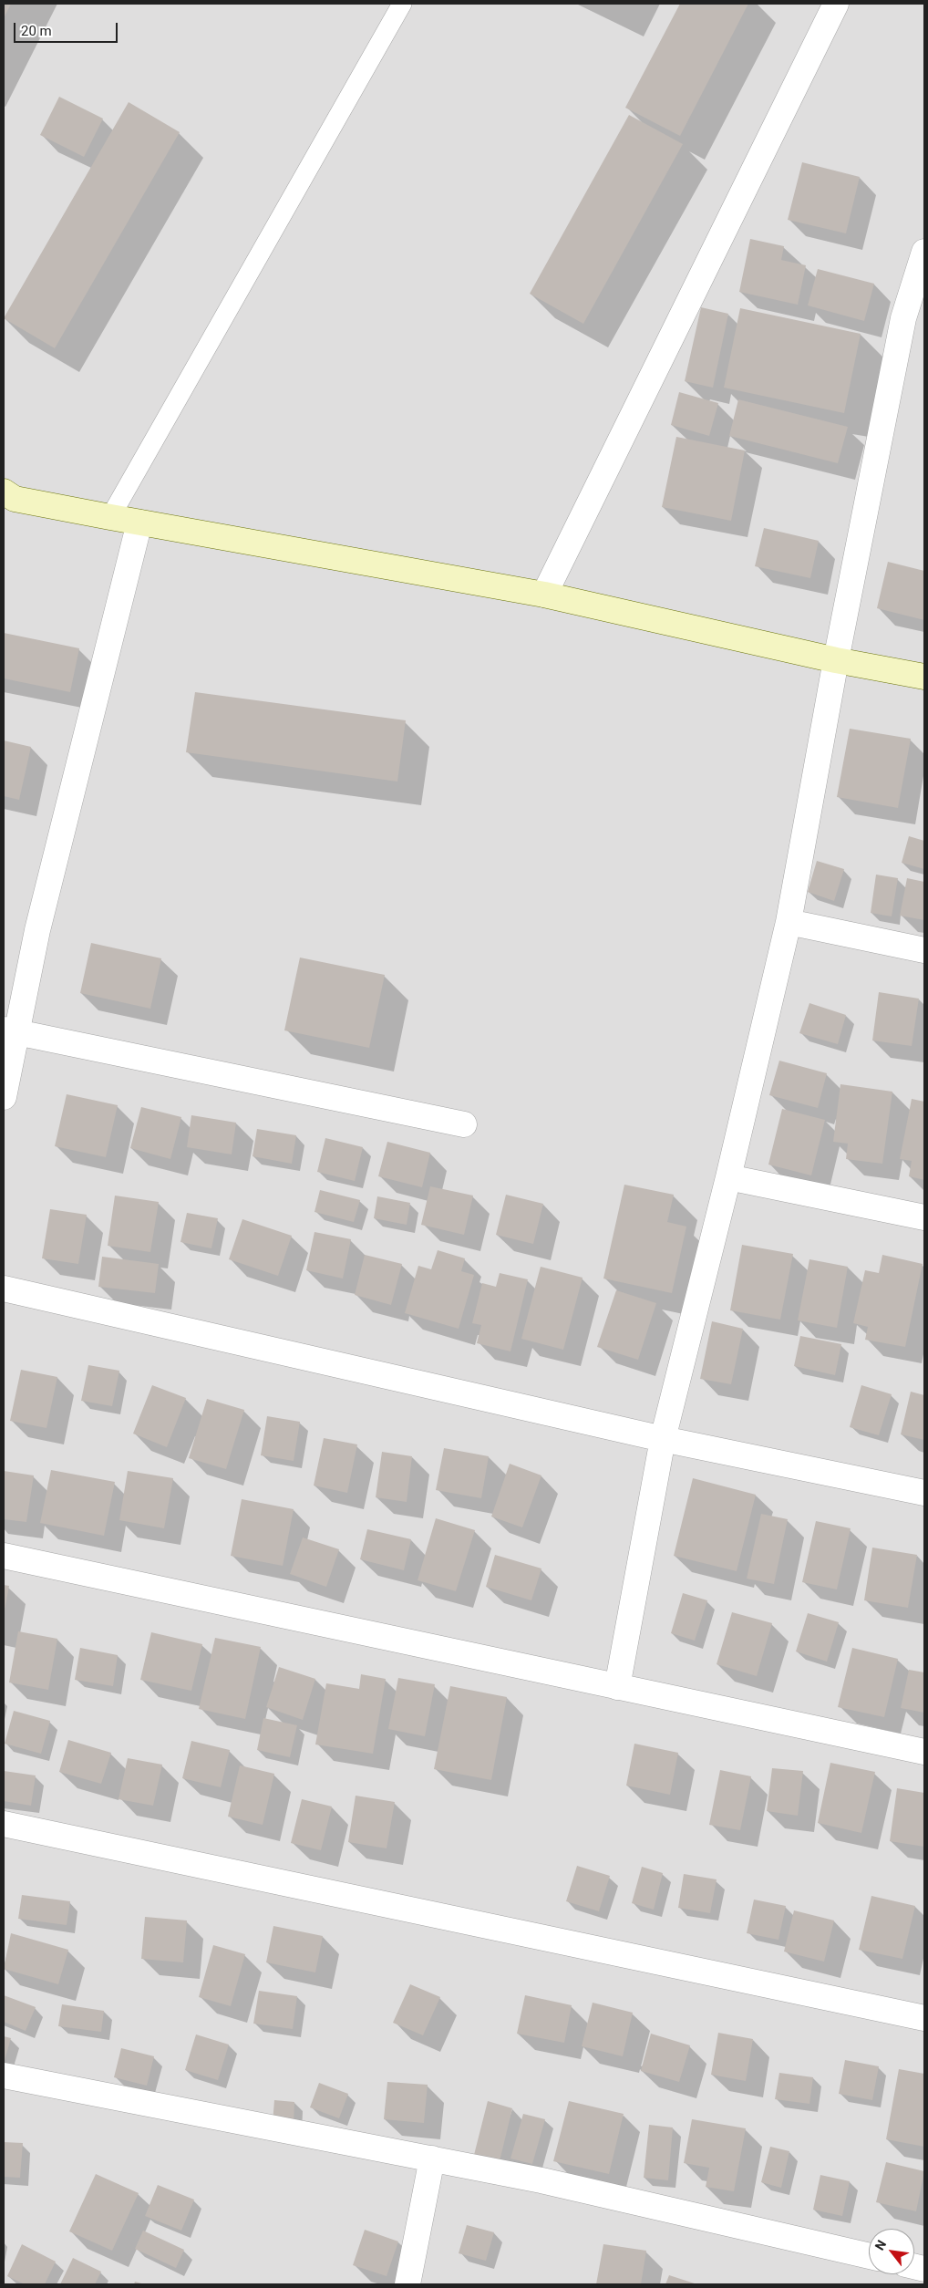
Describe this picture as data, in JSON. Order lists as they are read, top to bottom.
{
  "scale_bar": "20 m",
  "north": "top left"
}
